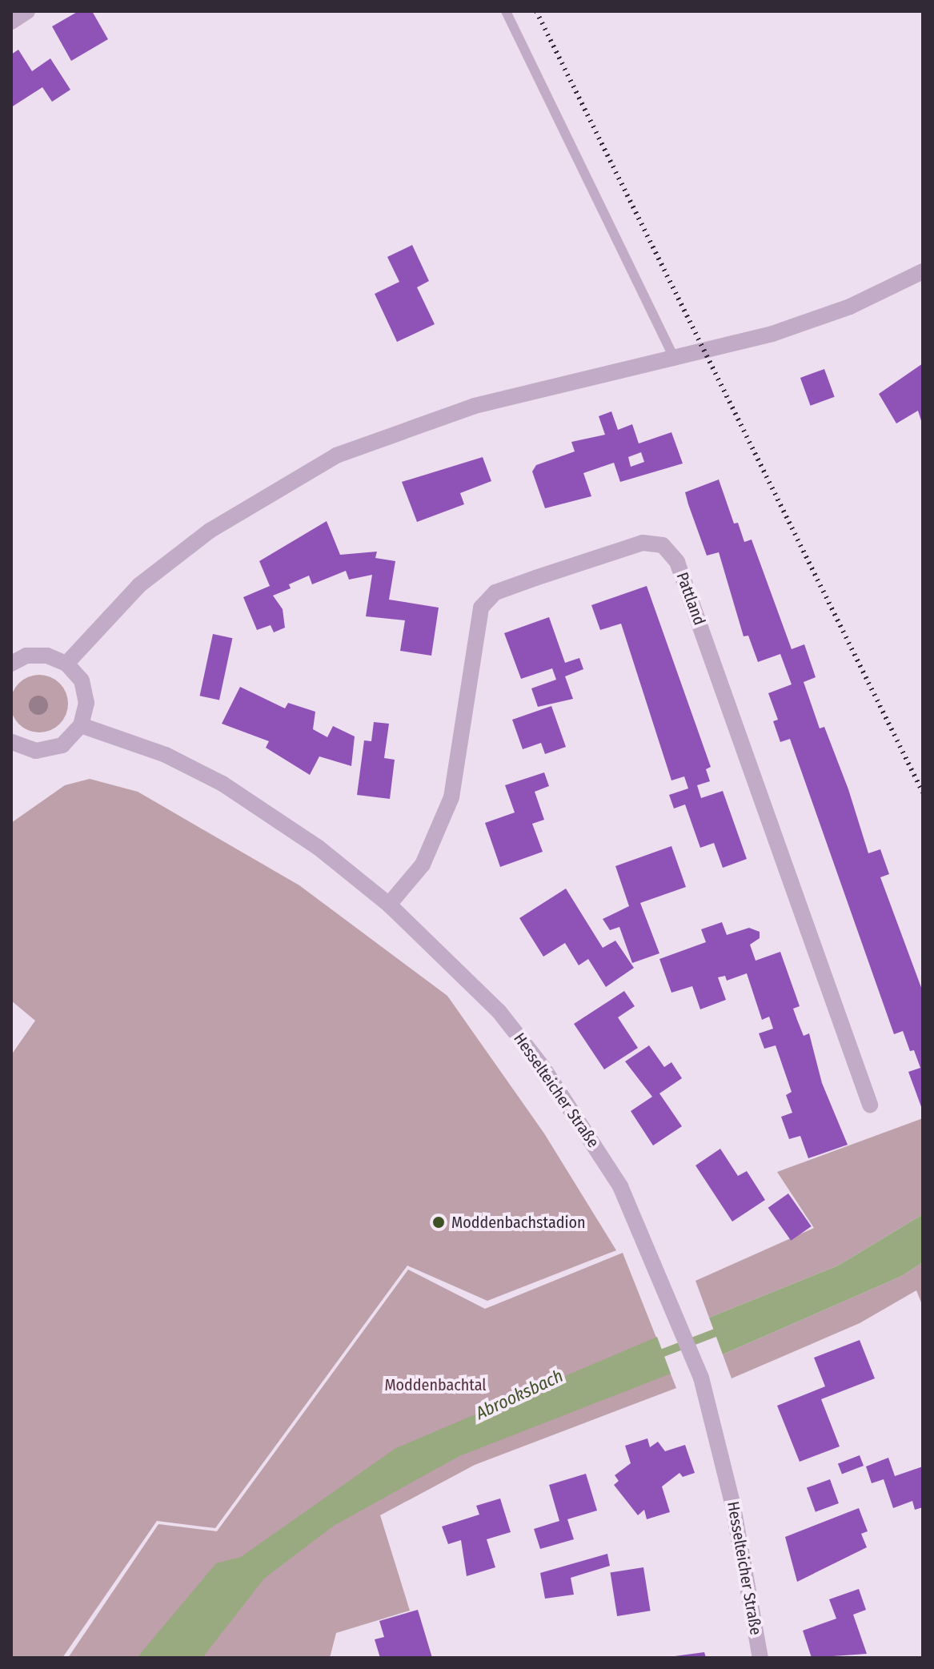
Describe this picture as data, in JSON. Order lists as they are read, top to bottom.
{
  "streets": {
    "street": ["Pattland", "Hesselteicher Straße"]
  },
  "crossings": [
    ["Pattland", "Hesselteicher Straße"]
  ],
  "water": ["Abrooksbach"],
  "parks": ["Moddenbachtal"],
  "places": ["Moddenbachstadion"]
}
